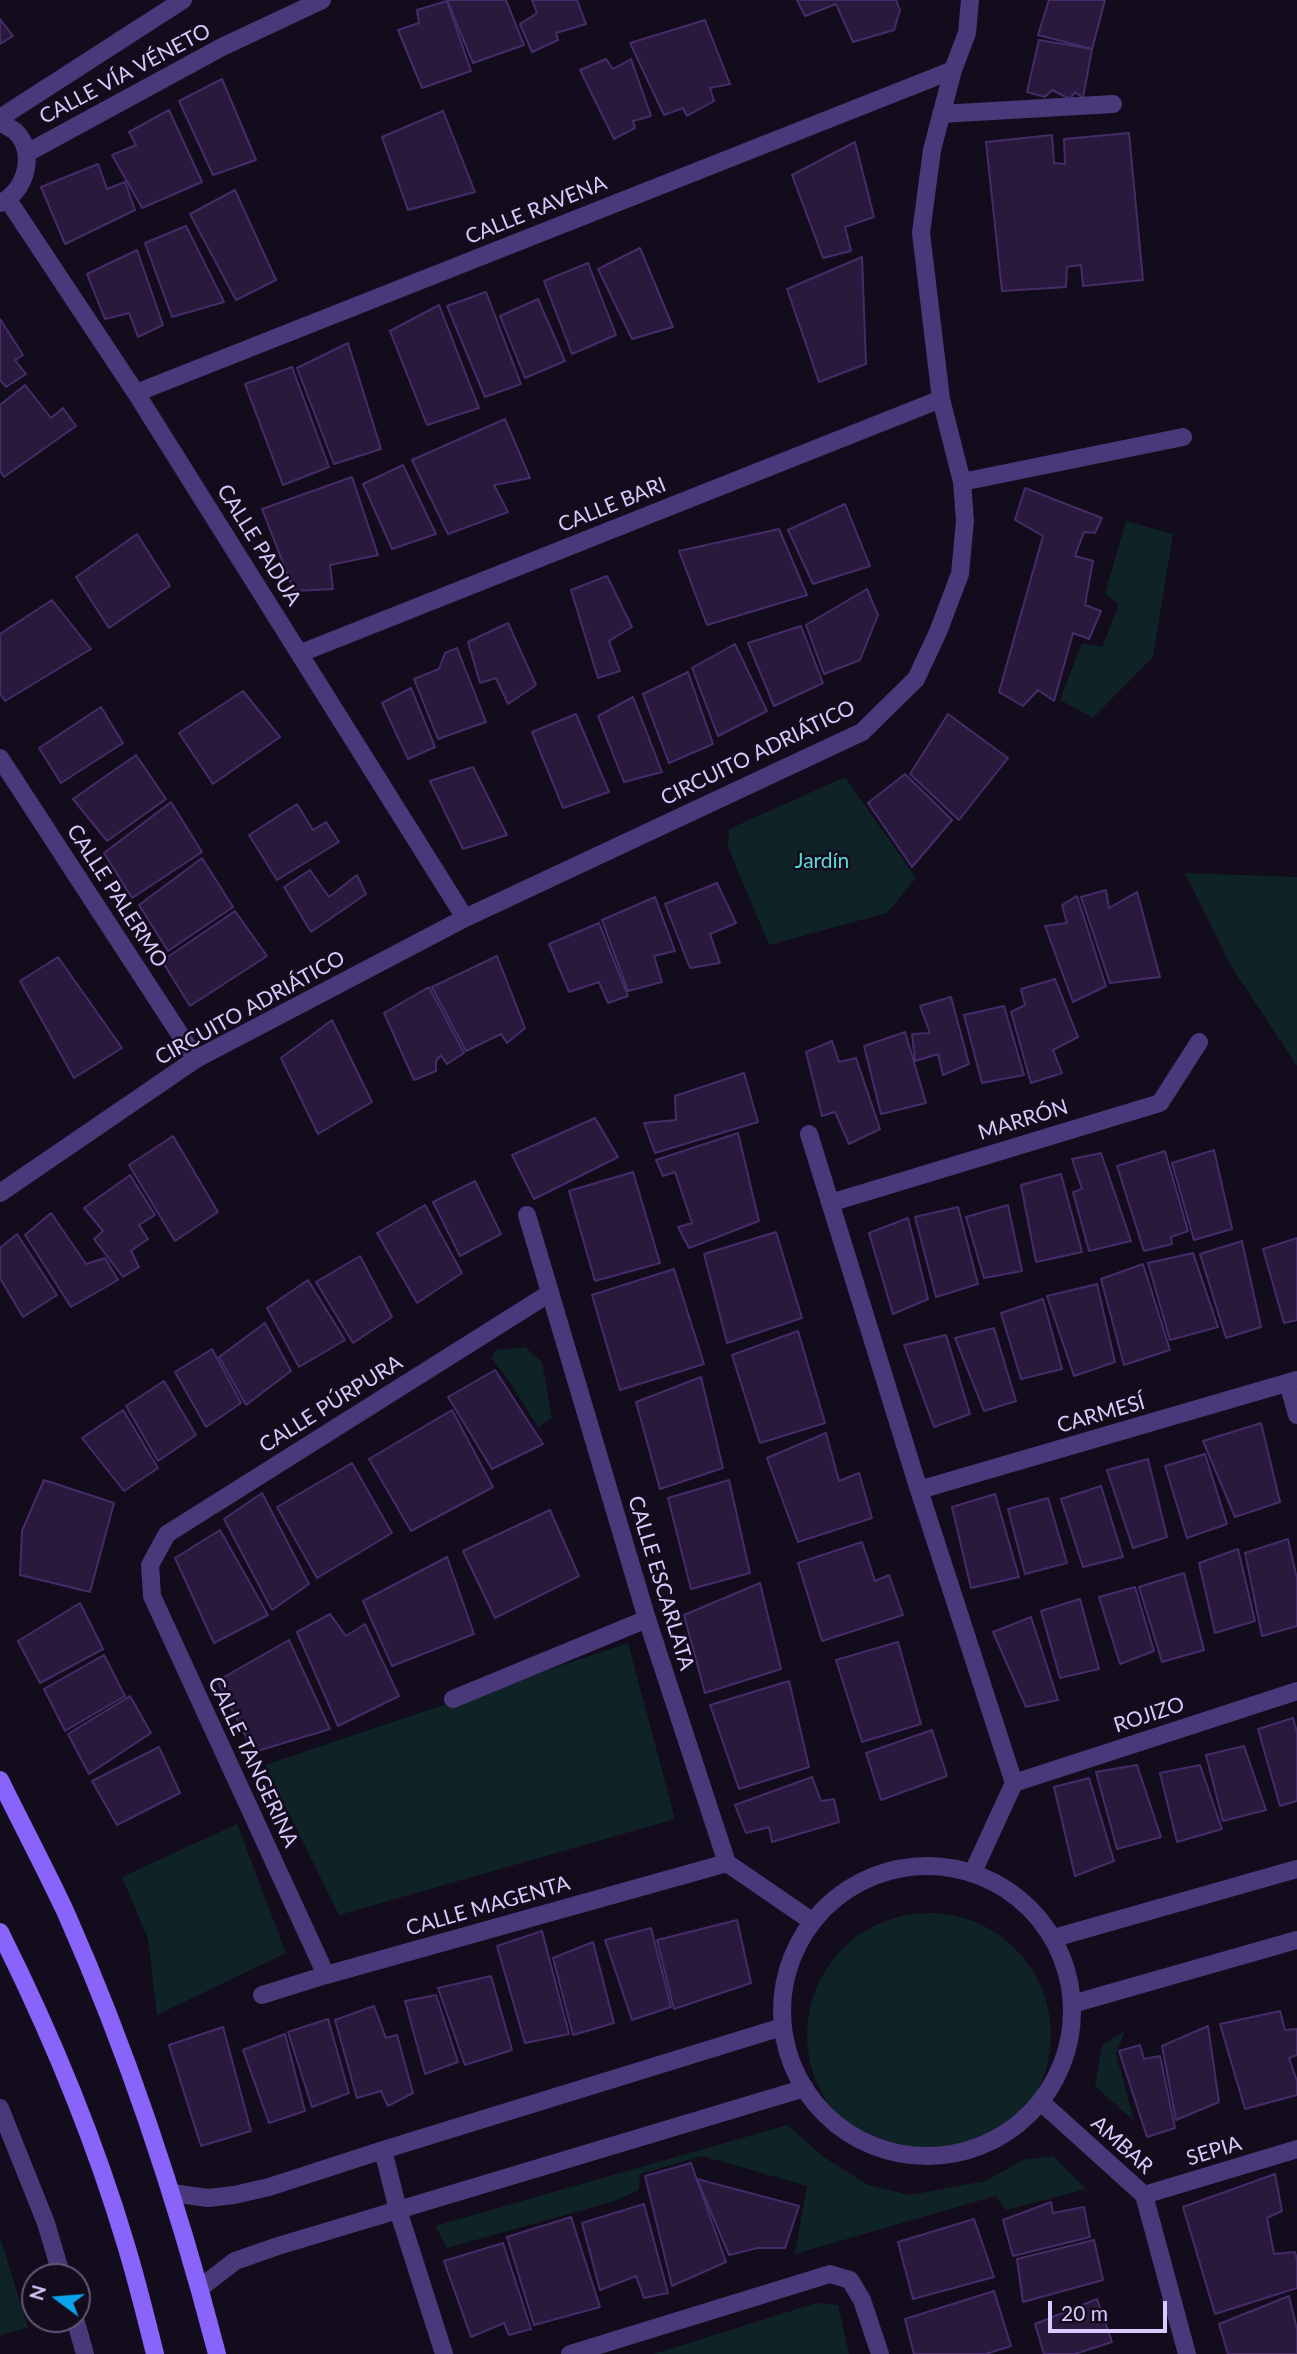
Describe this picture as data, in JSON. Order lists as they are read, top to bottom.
{
  "streets": {
    "street": [
      "CALLE VÍA VÉNETO",
      "CALLE RAVENA",
      "CALLE BARI",
      "CALLE PADUA",
      "CIRCUITO ADRIÁTICO",
      "CALLE PALERMO",
      "MARRÓN",
      "CALLE PÚRPURA",
      "CARMESÍ",
      "CALLE ESCARLATA",
      "ROJIZO",
      "CALLE TANGERINA",
      "CALLE MAGENTA",
      "AMBAR",
      "SEPIA"
    ]
  },
  "crossings": [
    ["CALLE RAVENA", "CALLE PADUA"],
    ["CALLE RAVENA", "CIRCUITO ADRIÁTICO"],
    ["CALLE BARI", "CALLE PADUA"],
    ["CALLE BARI", "CIRCUITO ADRIÁTICO"],
    ["CALLE PADUA", "CIRCUITO ADRIÁTICO"],
    ["CIRCUITO ADRIÁTICO", "CALLE PALERMO"],
    ["CALLE PÚRPURA", "CALLE ESCARLATA"],
    ["CALLE PÚRPURA", "CALLE TANGERINA"],
    ["CALLE ESCARLATA", "CALLE MAGENTA"],
    ["CALLE TANGERINA", "CALLE MAGENTA"],
    ["AMBAR", "SEPIA"]
  ],
  "parks": ["Jardín"],
  "scale_bar": "20 m",
  "north": "left"
}
